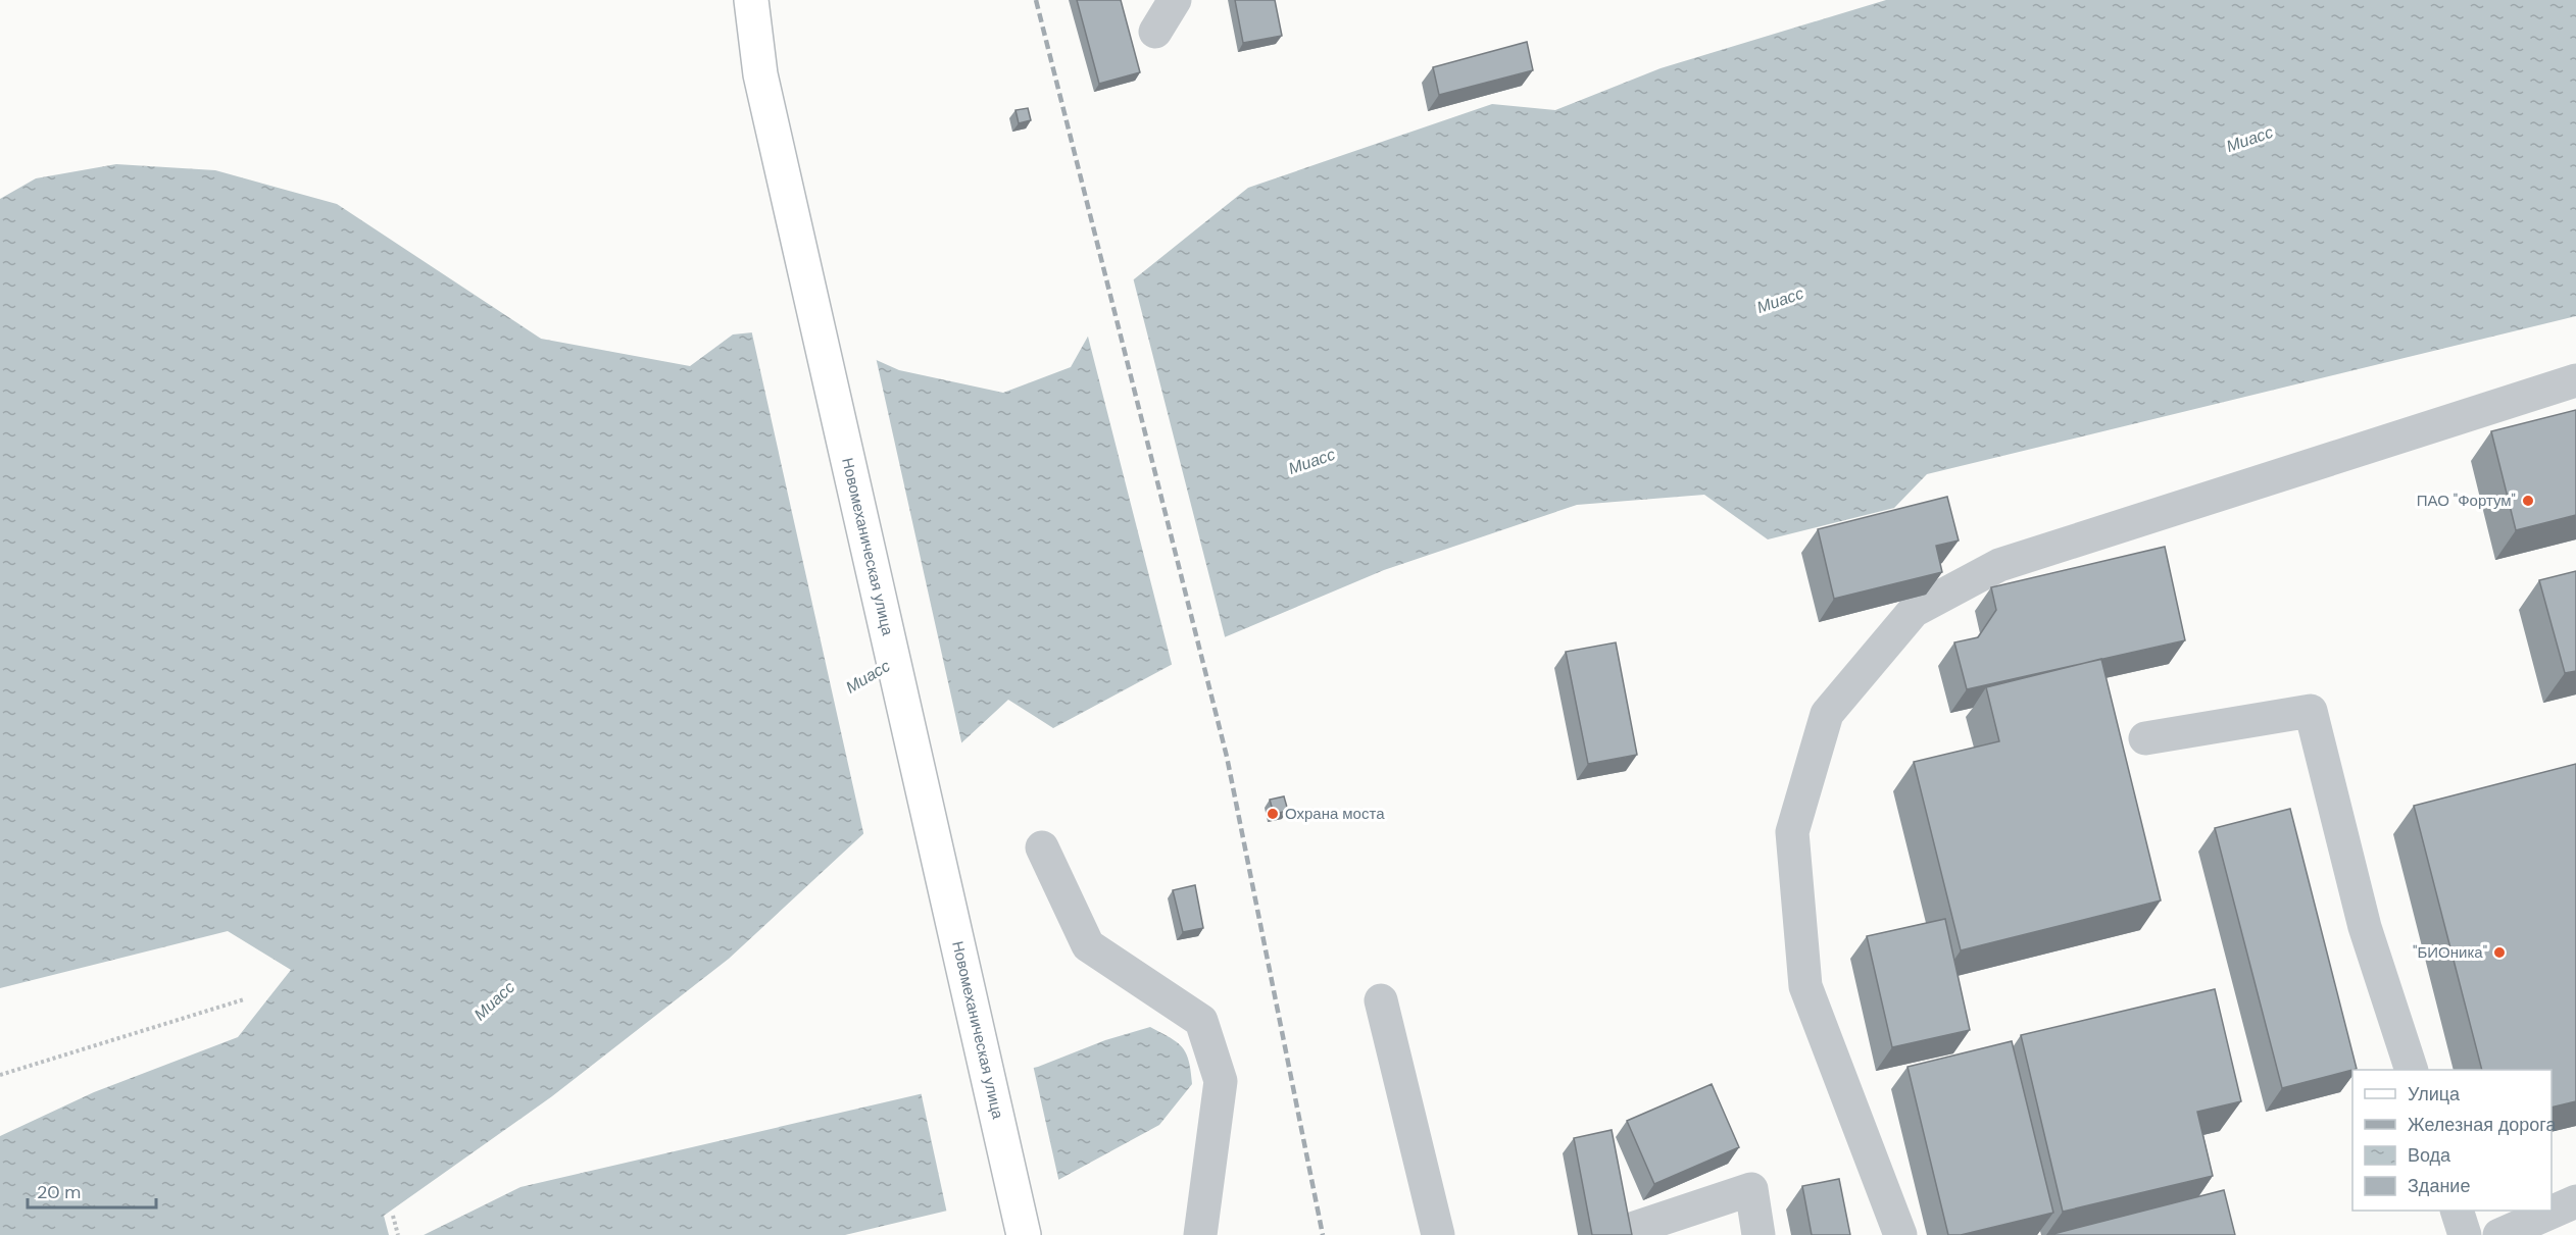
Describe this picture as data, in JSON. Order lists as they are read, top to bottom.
{
  "streets": {
    "main road": ["Новомеханическая улица"]
  },
  "water": ["Миасс"],
  "places": ["ПАО \"Фортум\"", "Охрана моста", "\"БИОника\""],
  "legend": [
    "Улица",
    "Железная дорога",
    "Вода",
    "Здание"
  ],
  "scale_bar": "20 m"
}
